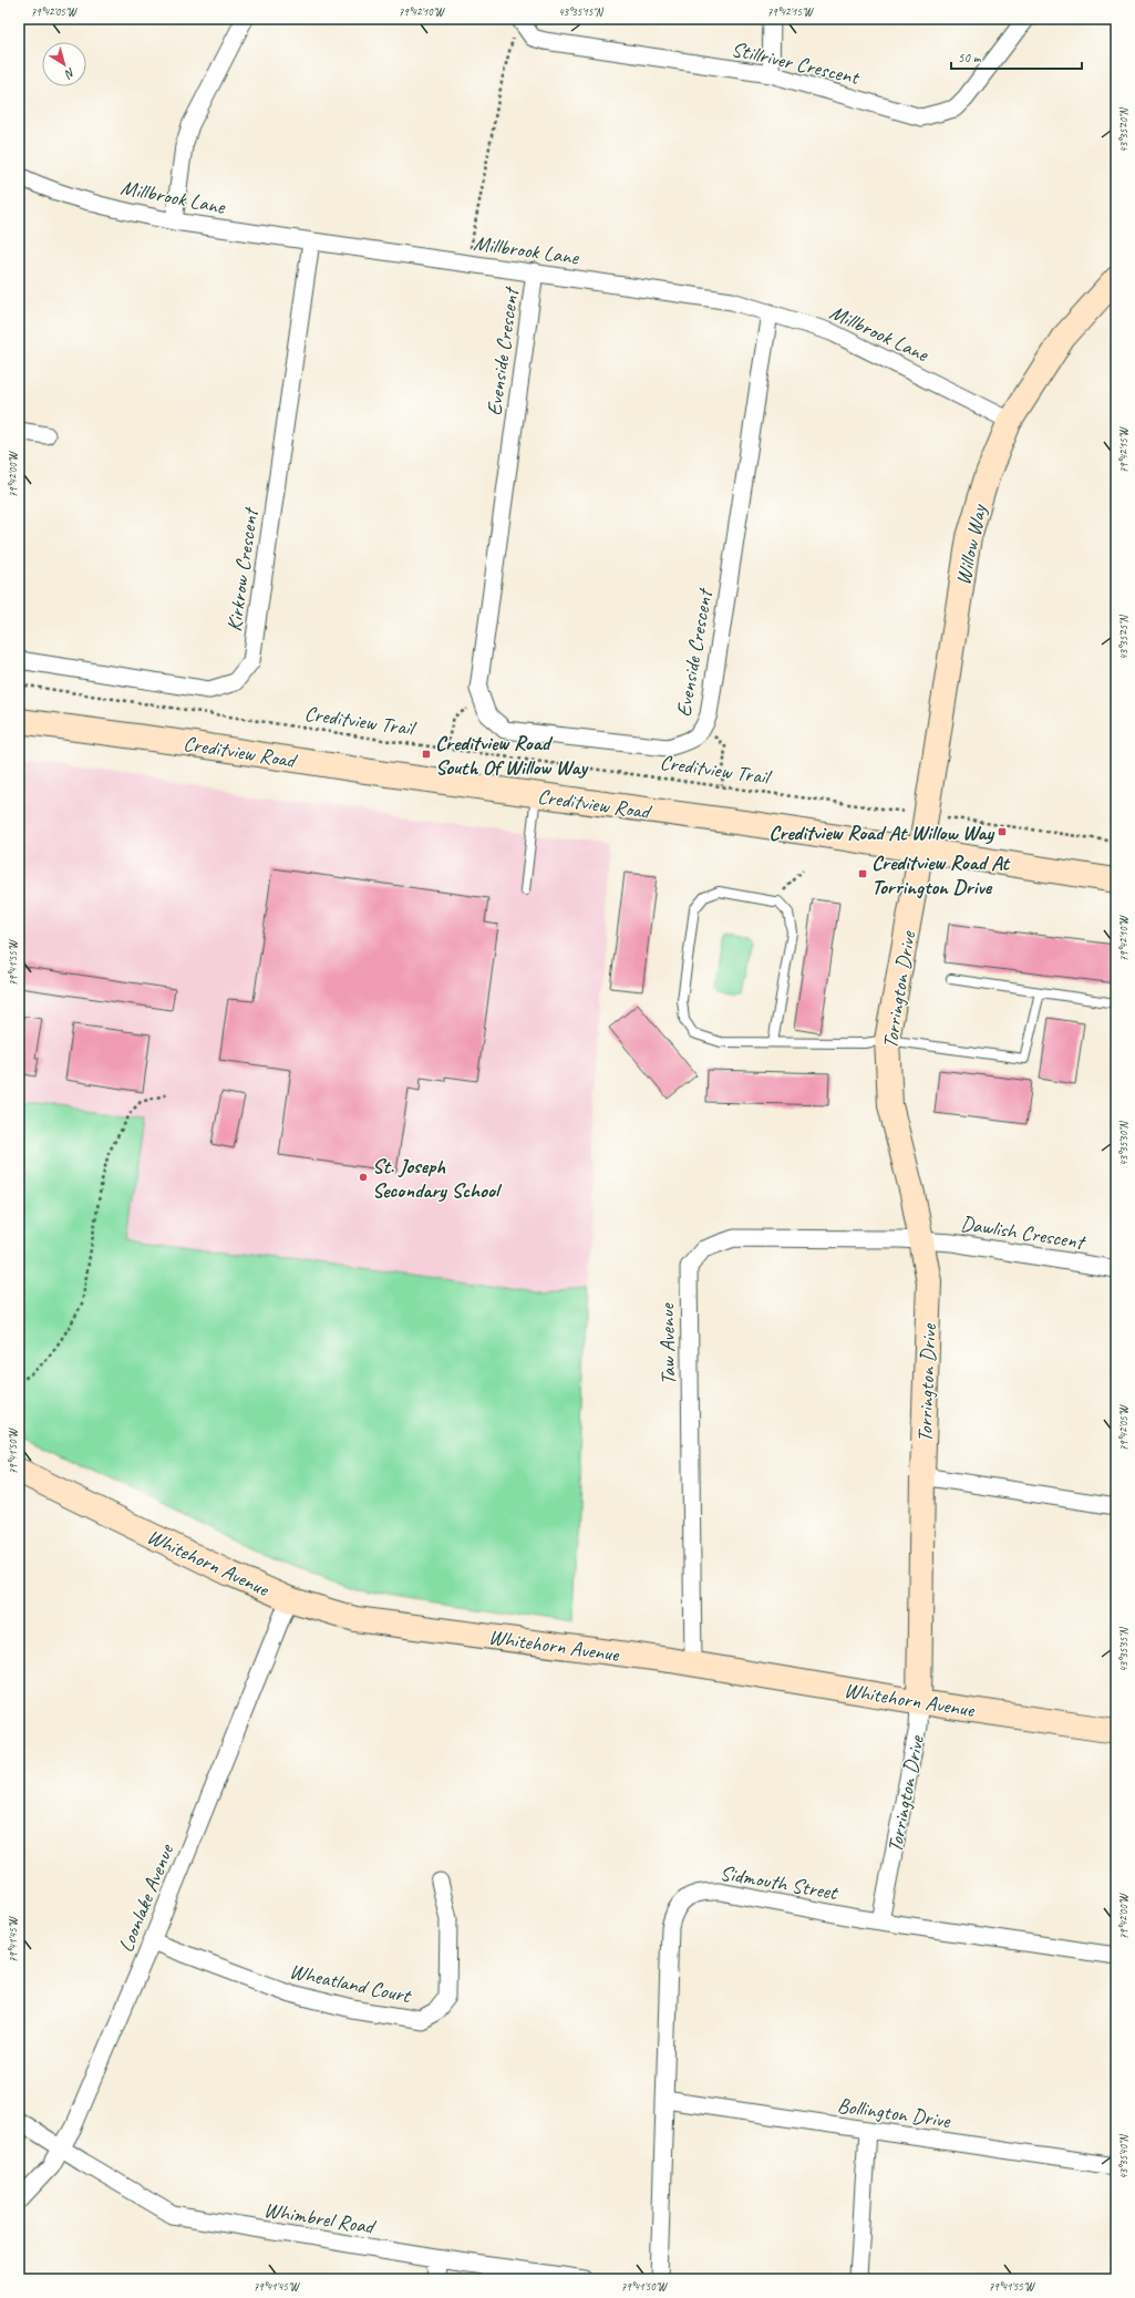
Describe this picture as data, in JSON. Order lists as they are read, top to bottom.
{
  "streets": {
    "street": [
      "Stillriver Crescent",
      "Millbrook Lane",
      "Evenside Crescent",
      "Willow Way",
      "Kirkrow Crescent",
      "Creditview Road",
      "Torrington Drive",
      "Dawlish Crescent",
      "Taw Avenue",
      "Whitehorn Avenue",
      "Sidmouth Street",
      "Loonlake Avenue",
      "Wheatland Court",
      "Bollington Drive",
      "Whimbrel Road"
    ],
    "path": ["Creditview Trail"]
  },
  "crossings": [
    ["Millbrook Lane", "Evenside Crescent"],
    ["Millbrook Lane", "Willow Way"],
    ["Millbrook Lane", "Kirkrow Crescent"],
    ["Willow Way", "Creditview Road"],
    ["Willow Way", "Torrington Drive"],
    ["Creditview Road", "Torrington Drive"],
    ["Torrington Drive", "Dawlish Crescent"],
    ["Torrington Drive", "Taw Avenue"],
    ["Torrington Drive", "Whitehorn Avenue"],
    ["Torrington Drive", "Sidmouth Street"],
    ["Dawlish Crescent", "Taw Avenue"],
    ["Taw Avenue", "Whitehorn Avenue"],
    ["Whitehorn Avenue", "Loonlake Avenue"],
    ["Sidmouth Street", "Bollington Drive"],
    ["Loonlake Avenue", "Wheatland Court"],
    ["Loonlake Avenue", "Whimbrel Road"]
  ],
  "places": {
    "transit": ["Creditview Road South Of Willow Way", "Creditview Road At Willow Way", "Creditview Road At Torrington Drive"],
    "other": ["St. Joseph Secondary School"]
  },
  "scale_bar": "50 m",
  "north": "bottom right",
  "coordinates": [
    "79°42'05\"W",
    "79°42'10\"W",
    "43°35'15\"N",
    "79°42'15\"W",
    "43°35'20\"N",
    "79°42'00\"W",
    "43°35'25\"N",
    "79°41'55\"W",
    "43°35'30\"N",
    "79°41'50\"W",
    "43°35'35\"N",
    "79°41'45\"W",
    "43°35'40\"N"
  ]
}
